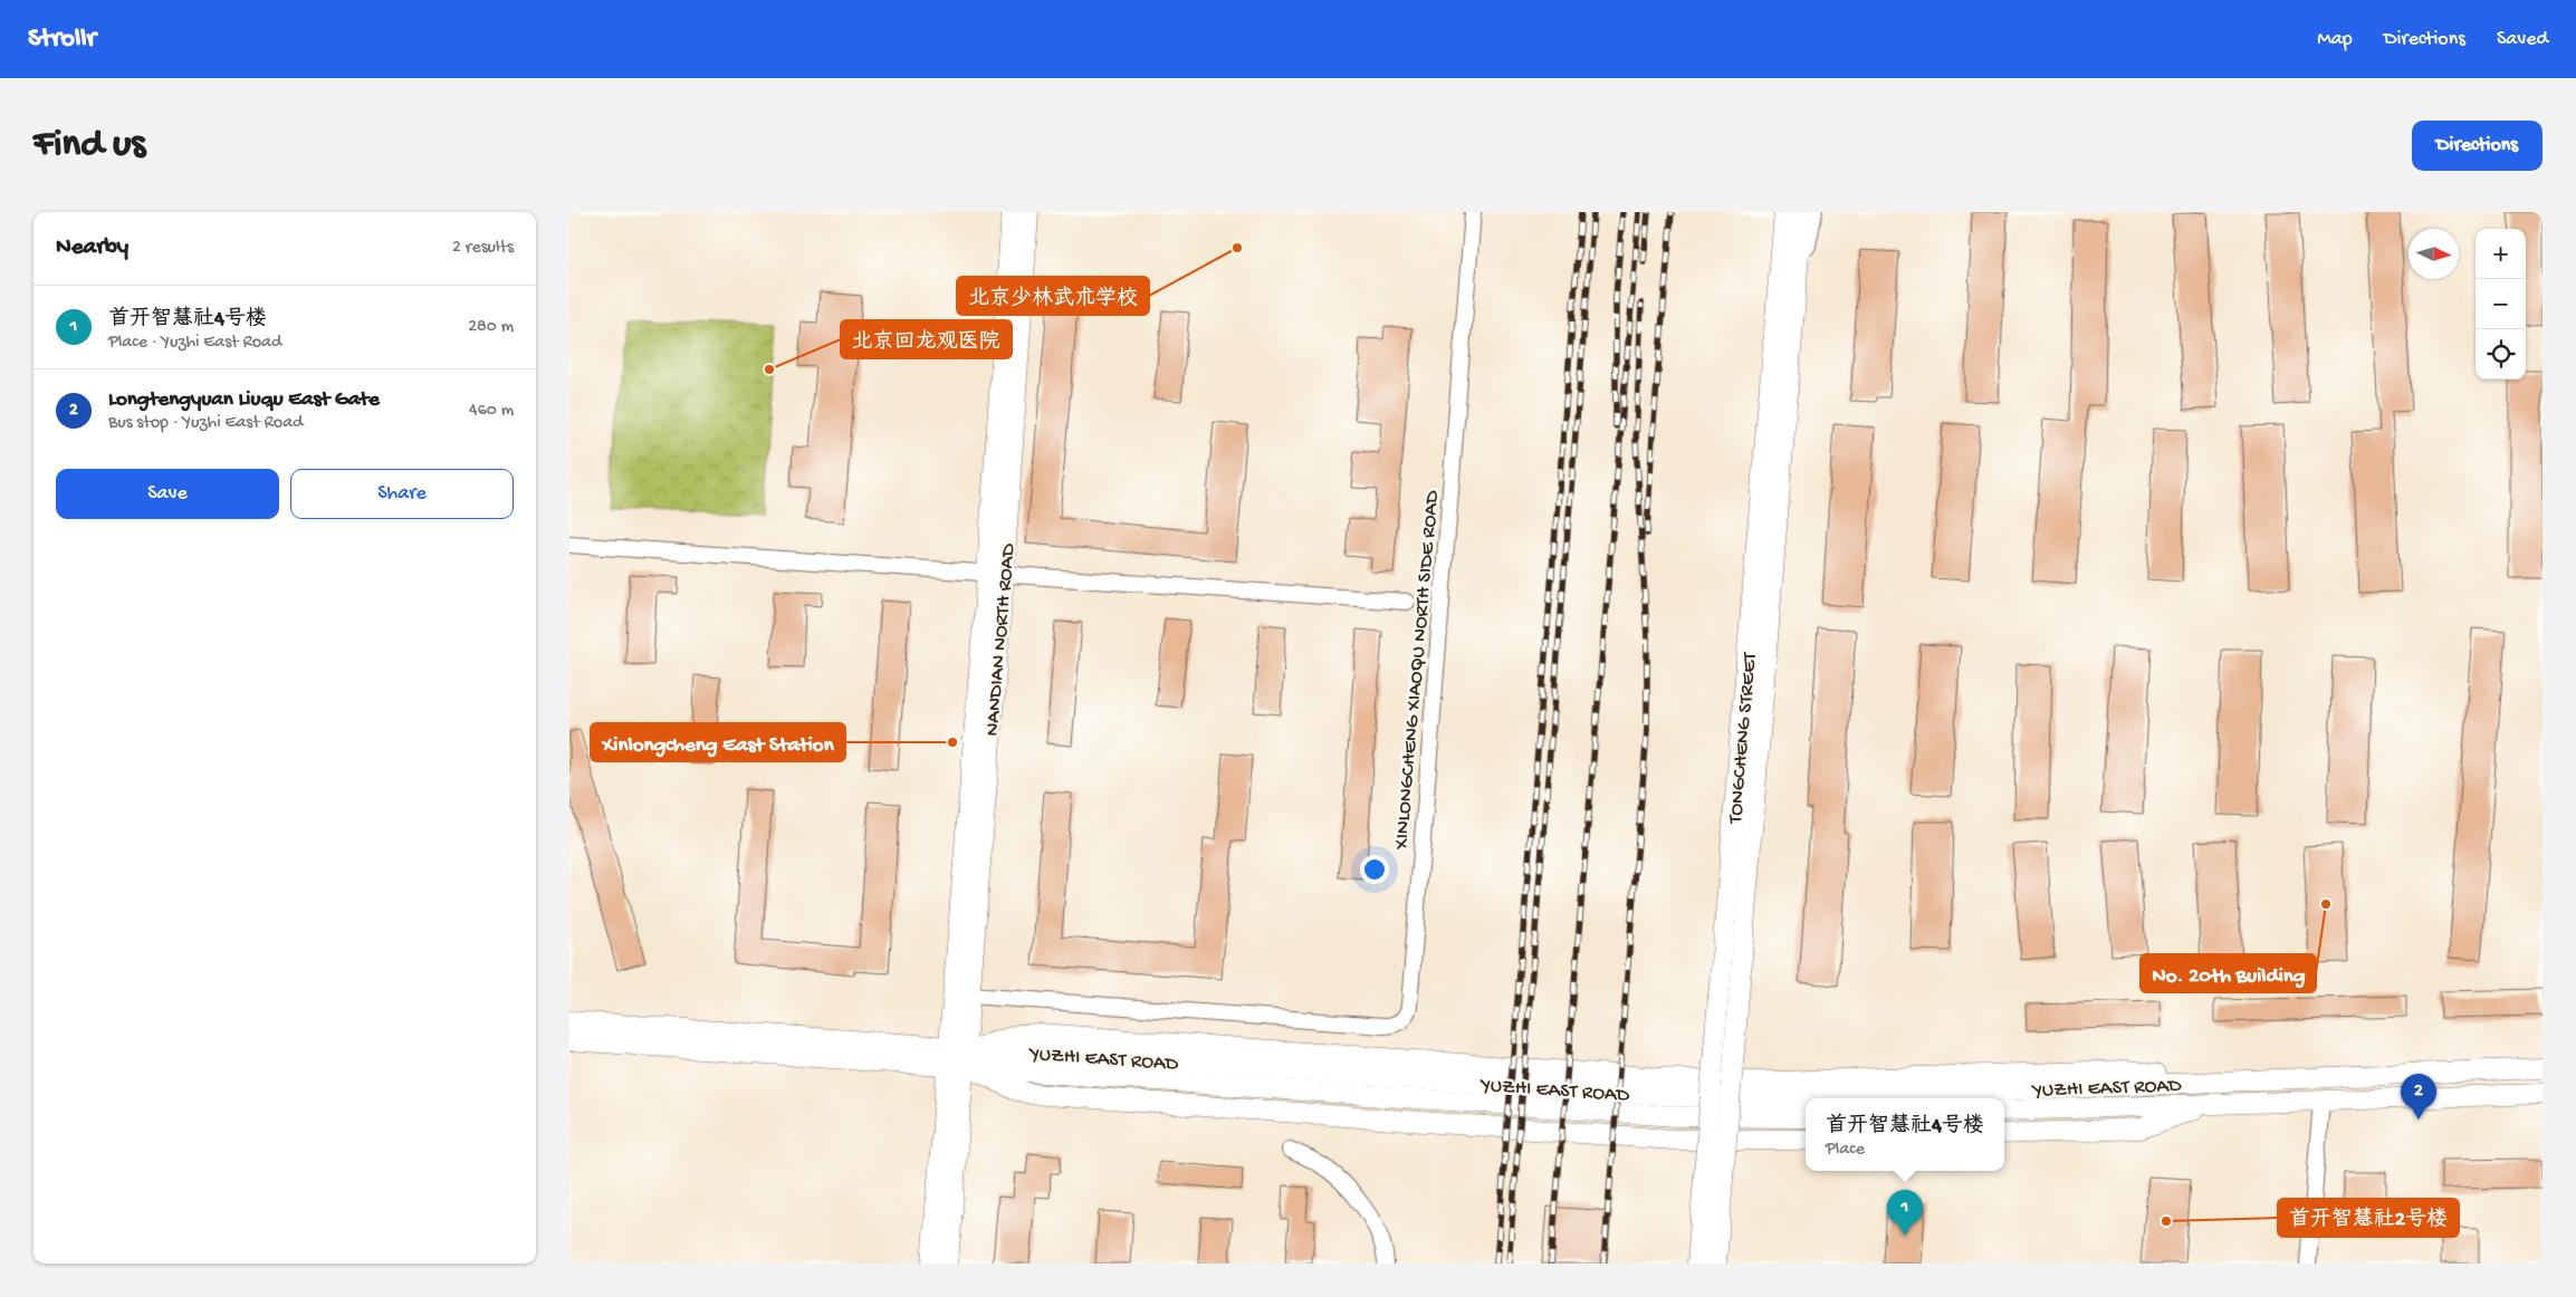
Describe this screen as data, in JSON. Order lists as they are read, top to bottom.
{
  "streets": {
    "main road": ["NANDIAN NORTH ROAD", "TONGCHENG STREET", "YUZHI EAST ROAD"],
    "street": ["XINLONGCHENG XIAOQU NORTH SIDE ROAD"]
  },
  "crossings": [
    ["NANDIAN NORTH ROAD", "XINLONGCHENG XIAOQU NORTH SIDE ROAD"],
    ["NANDIAN NORTH ROAD", "YUZHI EAST ROAD"]
  ],
  "places": [
    "北京少林武术学校",
    "北京回龙观医院",
    "Xinlongcheng East Station",
    "No. 20th Building",
    "首开智慧社2号楼"
  ],
  "north": "right",
  "page": {
    "header": "Strollr",
    "nav": ["Map", "Directions", "Saved"],
    "buttons": [
      "Directions",
      ["Save", "Share"]
    ],
    "title": "Find us",
    "heading": ["Nearby", "2 results"],
    "map_buttons": ["+", "−"],
    "list": [
      {
        "mark": "1",
        "name": "首开智慧社4号楼",
        "note": "Place · Yuzhi East Road",
        "value": "280 m"
      },
      {
        "mark": "2",
        "name": "Longtengyuan Liuqu East Gate",
        "note": "Bus stop · Yuzhi East Road",
        "value": "460 m"
      }
    ],
    "pins": ["2", "1"],
    "popup": ["首开智慧社4号楼", "Place"]
  }
}
